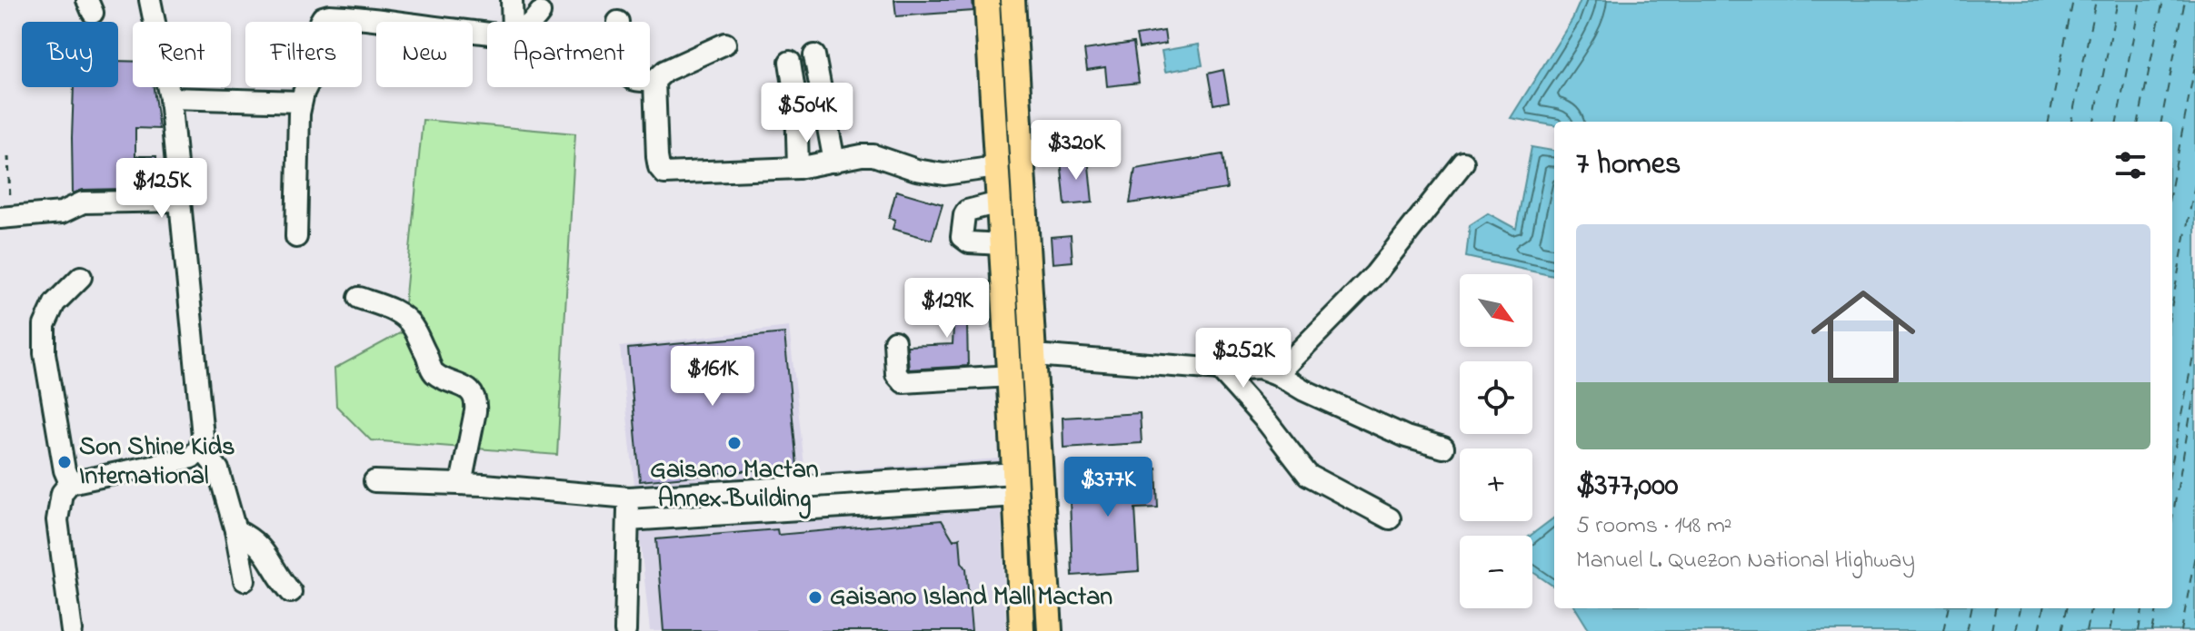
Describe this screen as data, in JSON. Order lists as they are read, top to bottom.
{
  "places": ["Gaisano Mactan Annex Building", "Son Shine Kids International", "Gaisano Island Mall Mactan"],
  "north": "bottom right",
  "page": {
    "chip": [
      "Buy",
      "Rent",
      "Filters",
      "New",
      "Apartment"
    ],
    "price": [
      "$504K",
      "$320K",
      "$125K",
      "$129K",
      "$252K",
      "$161K",
      "$377K"
    ],
    "heading": "7 homes",
    "list": [
      {
        "name": "$377,000",
        "note": "5 rooms · 148 m² · Manuel L. Quezon National Highway"
      }
    ],
    "map_buttons": ["+", "−"]
  }
}
